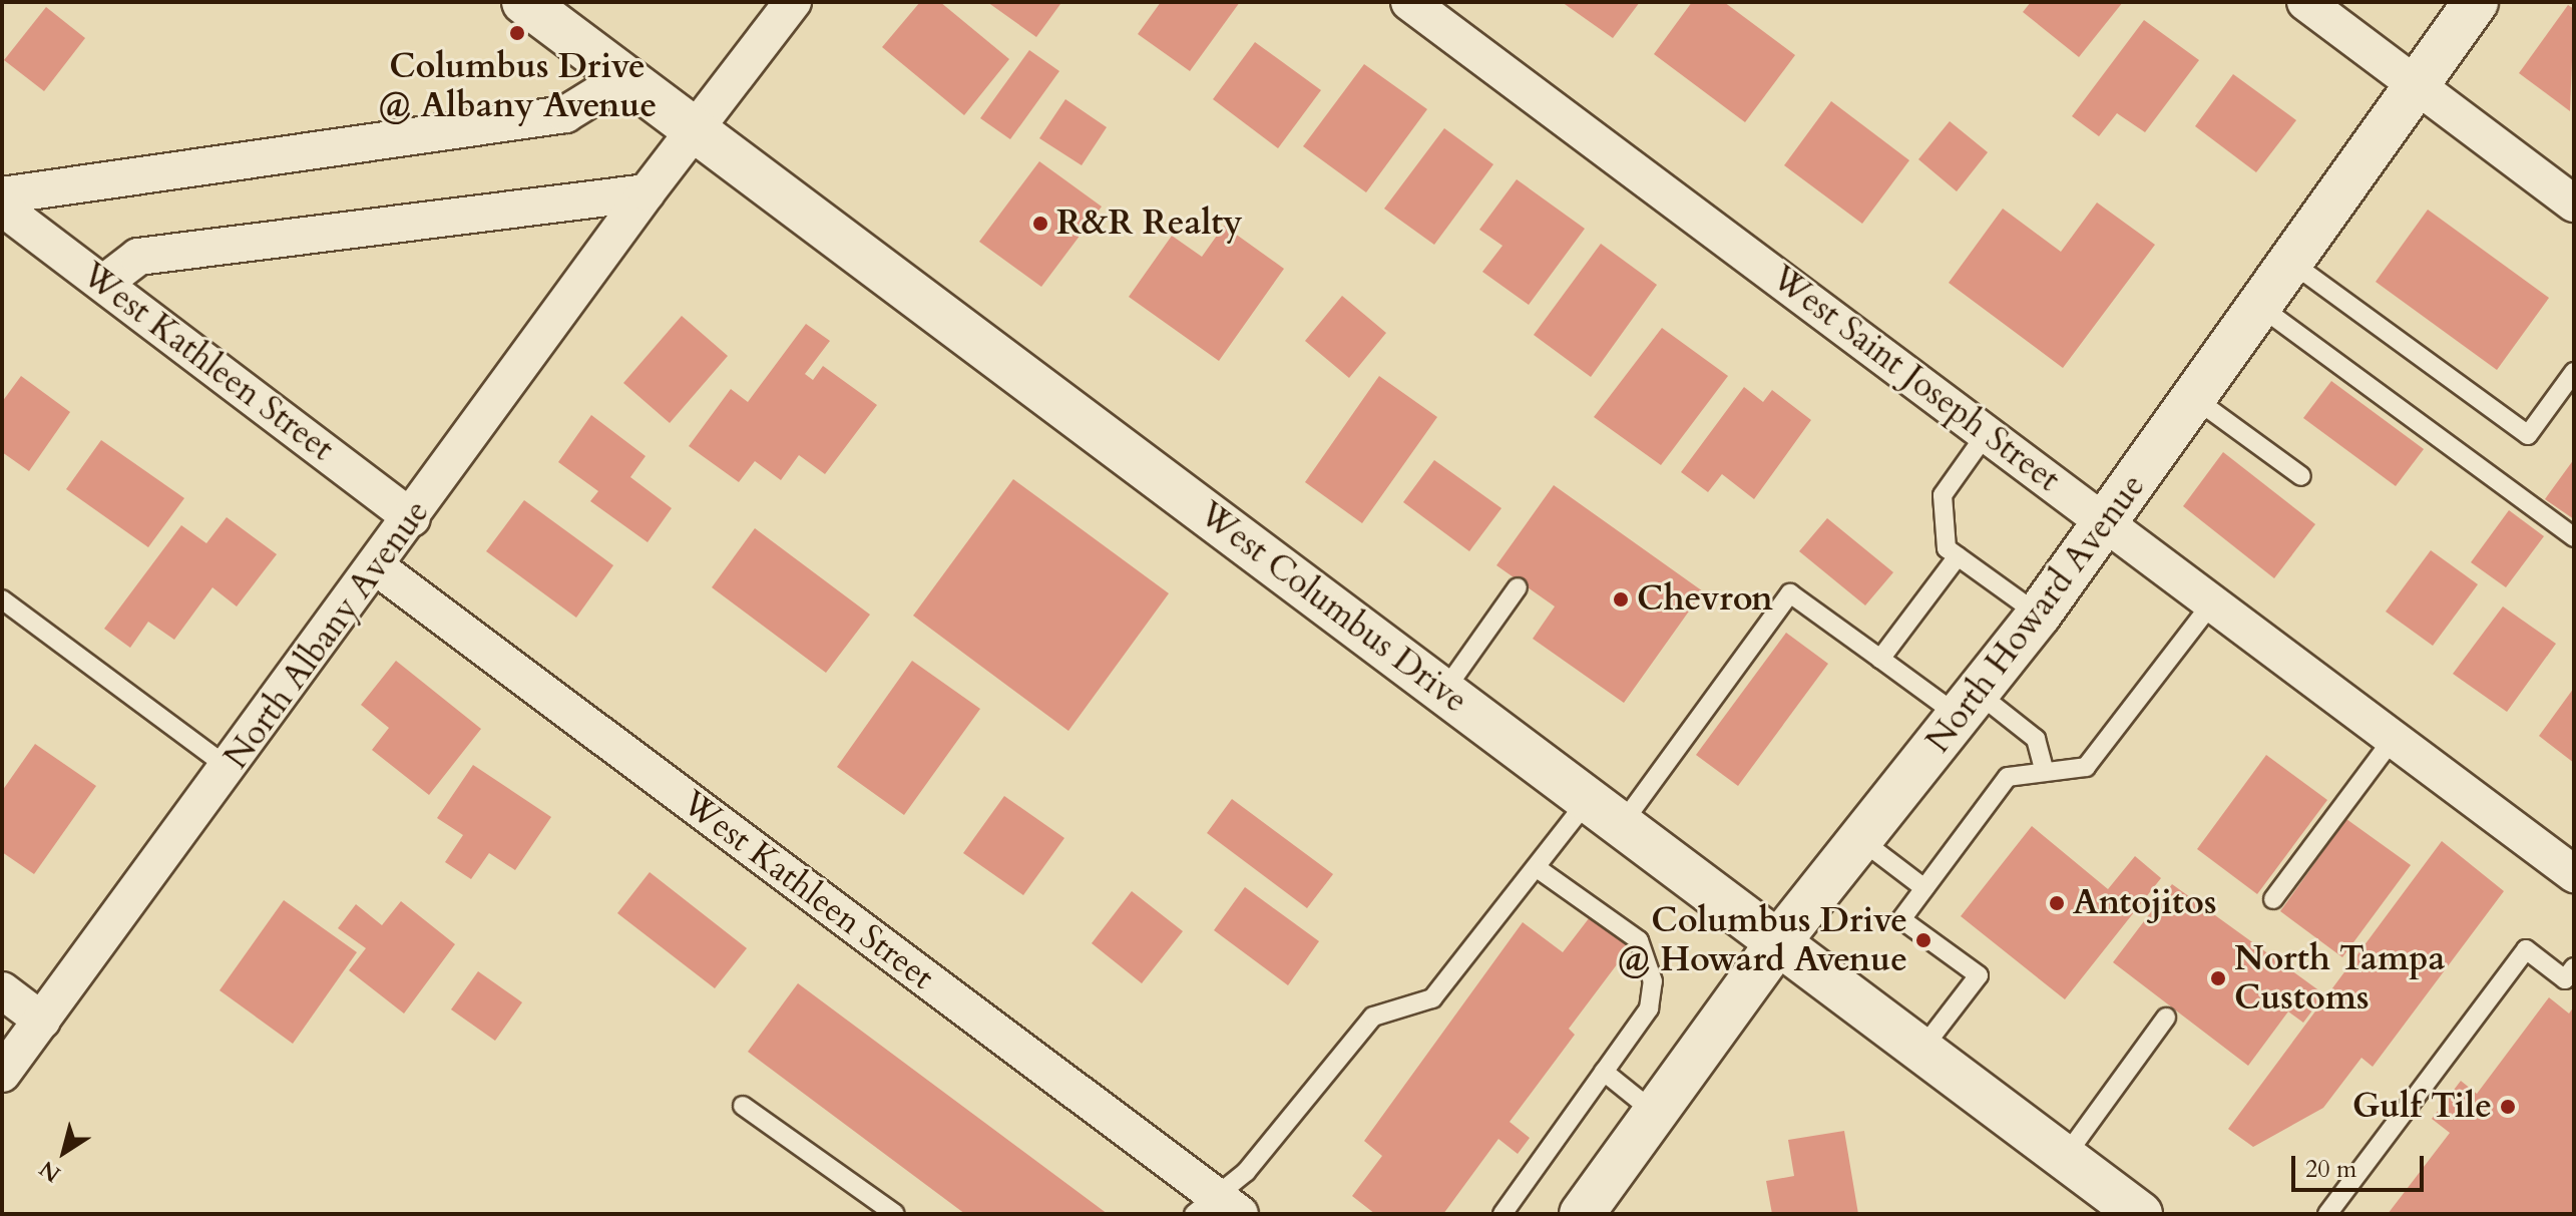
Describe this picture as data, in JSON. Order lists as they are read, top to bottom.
{
  "streets": {
    "main road": ["West Columbus Drive", "North Howard Avenue"],
    "street": ["West Kathleen Street", "West Saint Joseph Street", "North Albany Avenue"]
  },
  "crossings": [
    ["West Kathleen Street", "North Albany Avenue"],
    ["West Saint Joseph Street", "North Howard Avenue"],
    ["West Columbus Drive", "North Howard Avenue"],
    ["West Columbus Drive", "North Albany Avenue"]
  ],
  "places": [
    "Columbus Drive @ Albany Avenue",
    "R&R Realty",
    "Chevron",
    "Antojitos",
    "Columbus Drive @ Howard Avenue",
    "North Tampa Customs",
    "Gulf Tile"
  ],
  "scale_bar": "20 m",
  "north": "bottom left"
}
